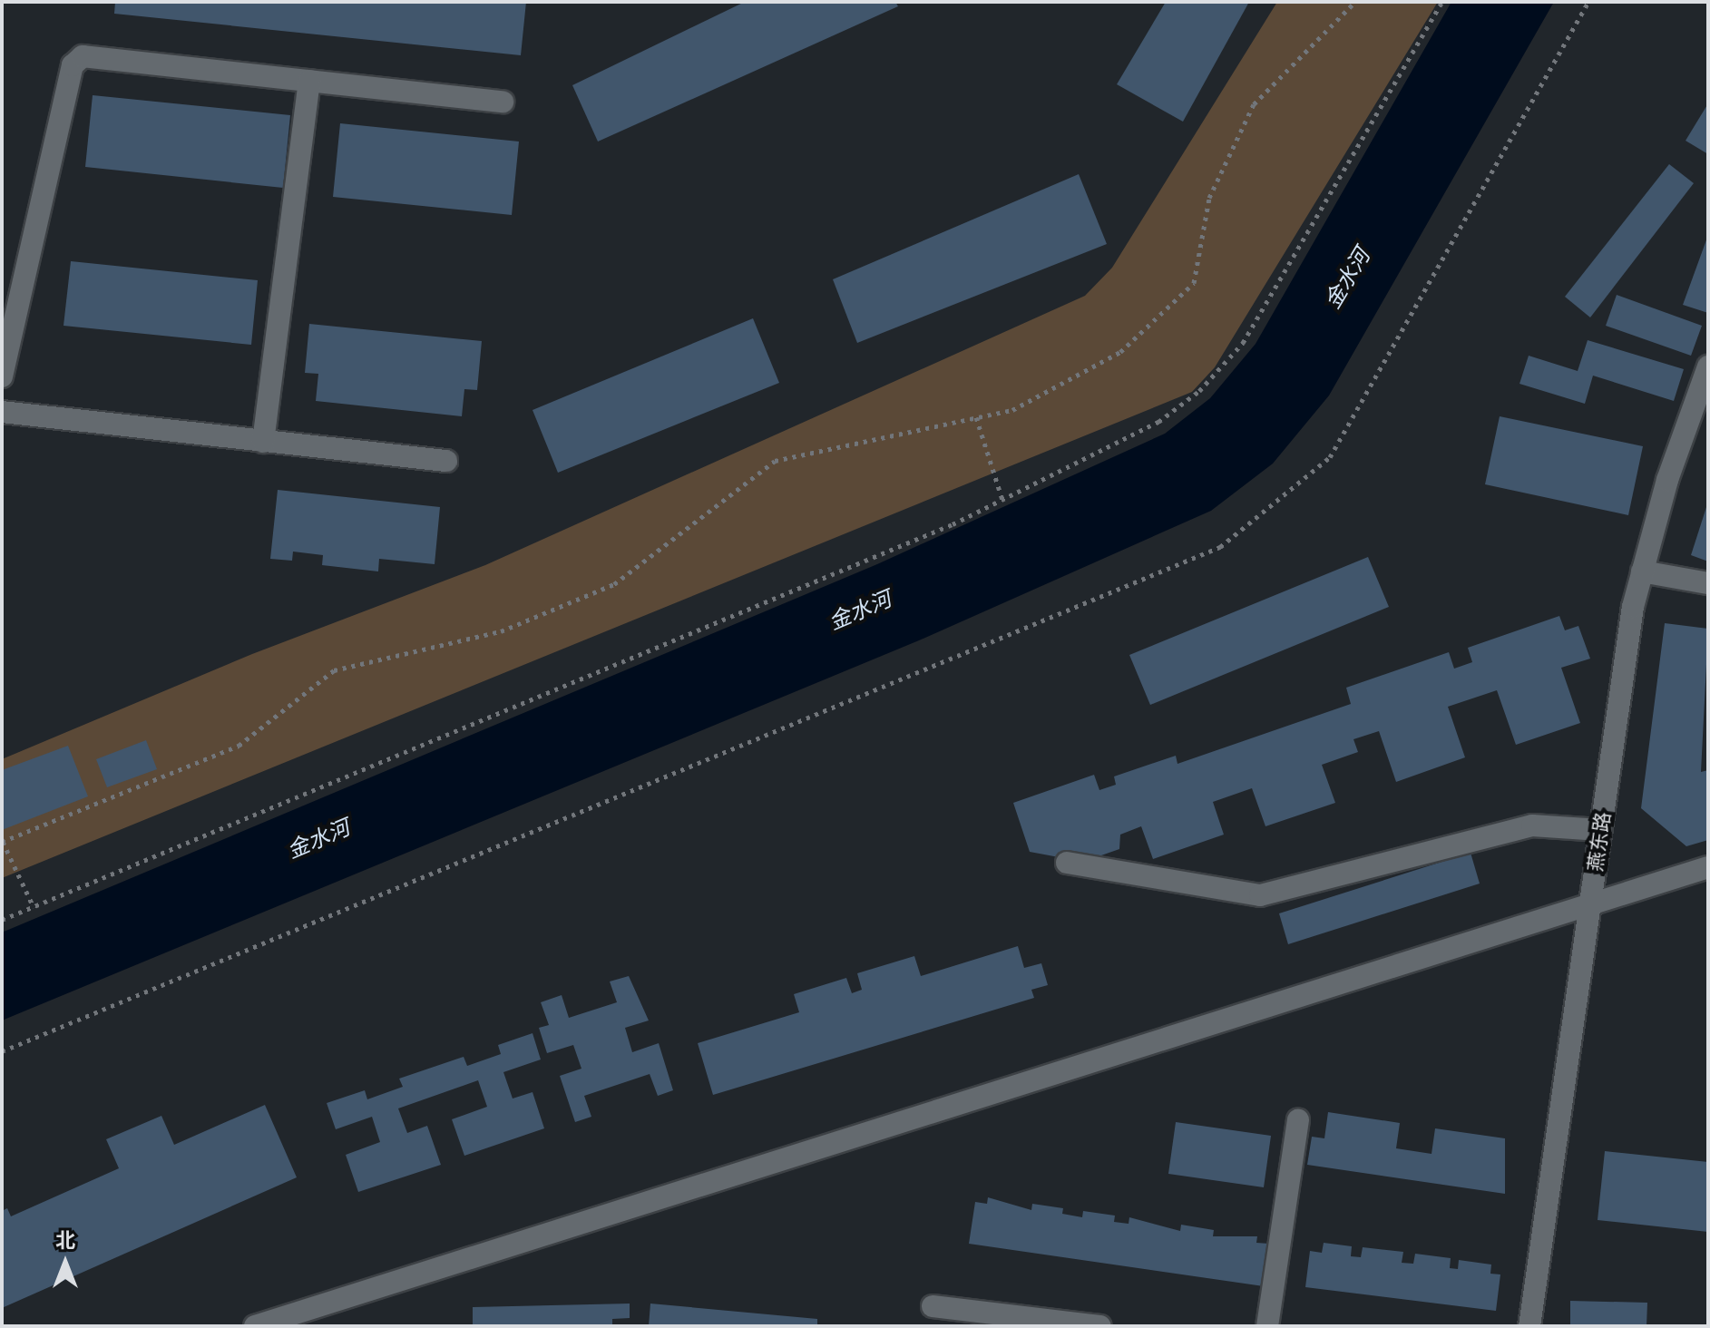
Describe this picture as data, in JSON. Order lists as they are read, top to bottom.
{
  "streets": {
    "street": ["燕东路"]
  },
  "water": ["金水河"],
  "north": "top"
}
